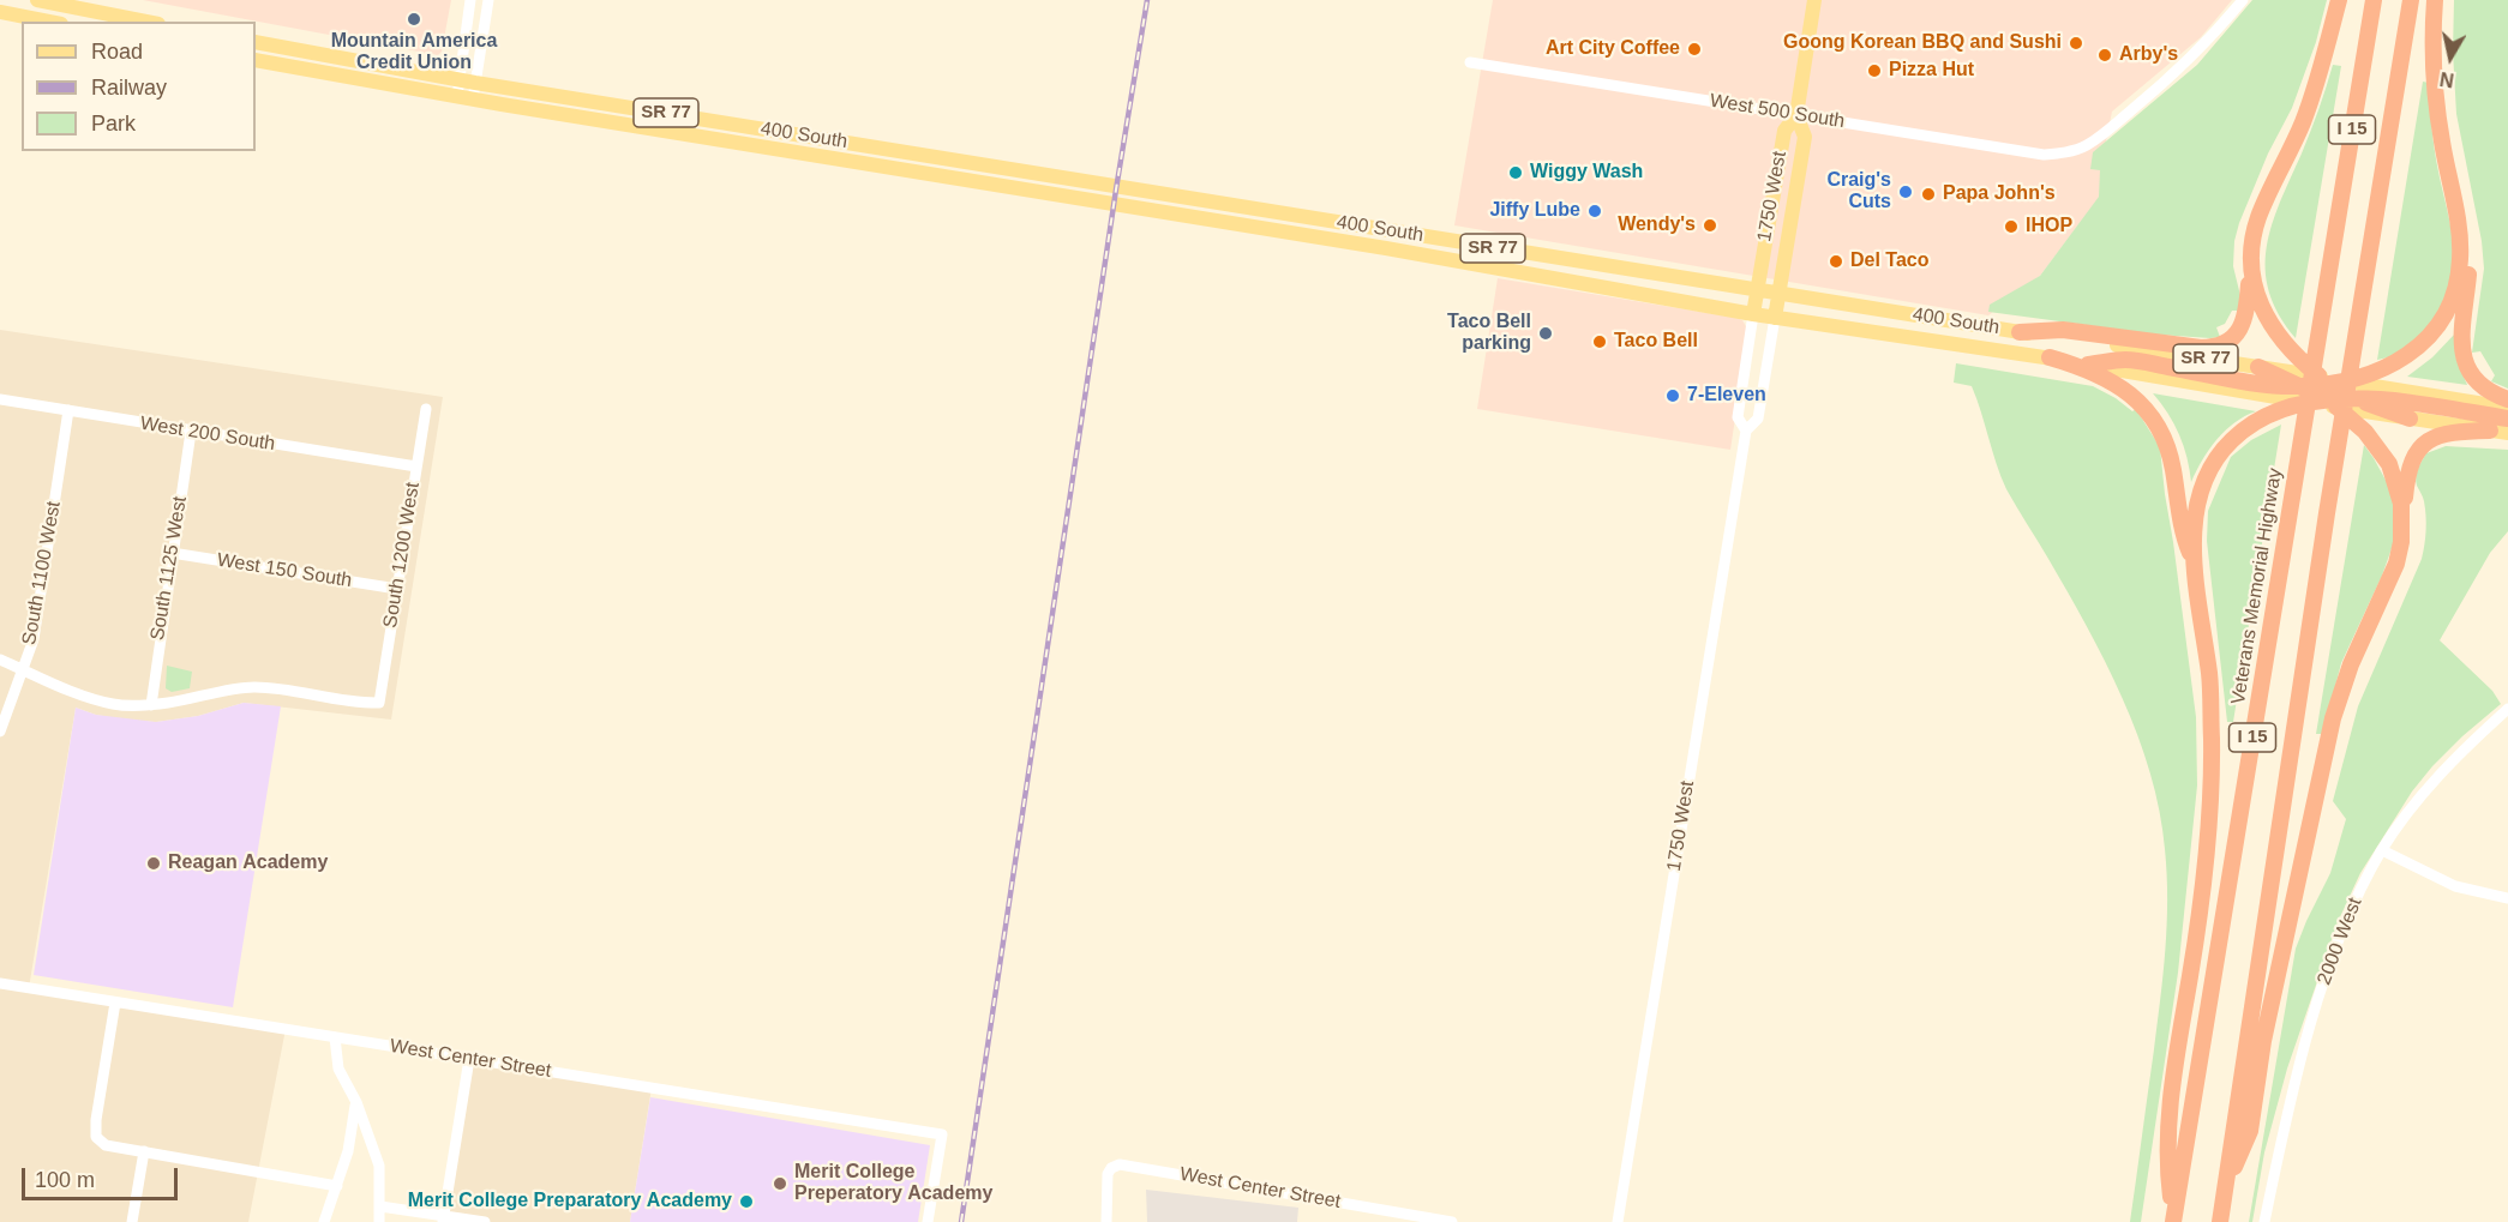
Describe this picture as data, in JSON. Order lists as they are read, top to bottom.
{
  "streets": {
    "highway": ["I 15", "Veterans Memorial Highway"],
    "main road": ["SR 77", "400 South", "1750 West"],
    "street": [
      "West 500 South",
      "West 200 South",
      "South 1200 West",
      "South 1125 West",
      "West 150 South",
      "South 1100 West",
      "2000 West",
      "West Center Street"
    ]
  },
  "crossings": [
    ["West 500 South", "1750 West"],
    ["400 South", "1750 West"],
    ["West 200 South", "South 1200 West"],
    ["West 200 South", "South 1125 West"],
    ["West 200 South", "South 1100 West"],
    ["South 1200 West", "South 1125 West"],
    ["South 1200 West", "West 150 South"],
    ["South 1125 West", "West 150 South"]
  ],
  "places": [
    "Mountain America Credit Union",
    "Goong Korean BBQ and Sushi",
    "Art City Coffee",
    "Arby's",
    "Pizza Hut",
    "Wiggy Wash",
    "Craig's Cuts",
    "Papa John's",
    "Jiffy Lube",
    "Wendy's",
    "IHOP",
    "Del Taco",
    "Taco Bell parking",
    "Taco Bell",
    "7-Eleven",
    "Reagan Academy",
    "Merit College Preperatory Academy",
    "Merit College Preparatory Academy"
  ],
  "legend": ["Road", "Railway", "Park"],
  "scale_bar": "100 m",
  "north": "bottom"
}
